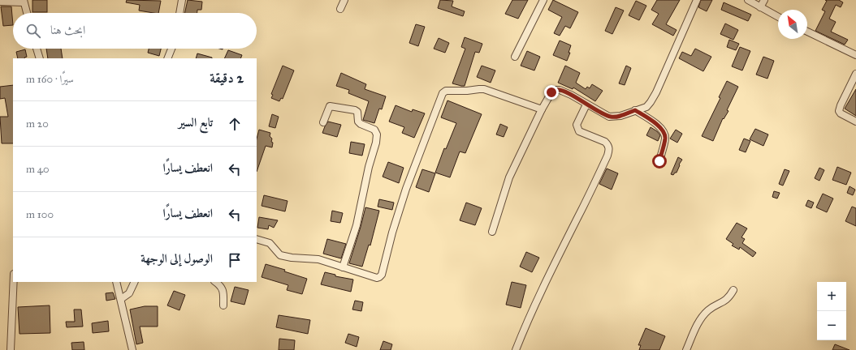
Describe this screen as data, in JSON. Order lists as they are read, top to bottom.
{
  "north": "top left",
  "page": {
    "search": "ابحث هنا",
    "heading": ["2 دقيقة", "سيرًا · 160 m"],
    "list": [
      ["تابع السير", "20 m"],
      ["انعطف يسارًا", "40 m"],
      ["انعطف يسارًا", "100 m"],
      "الوصول إلى الوجهة"
    ],
    "map_buttons": ["+", "−"]
  }
}
